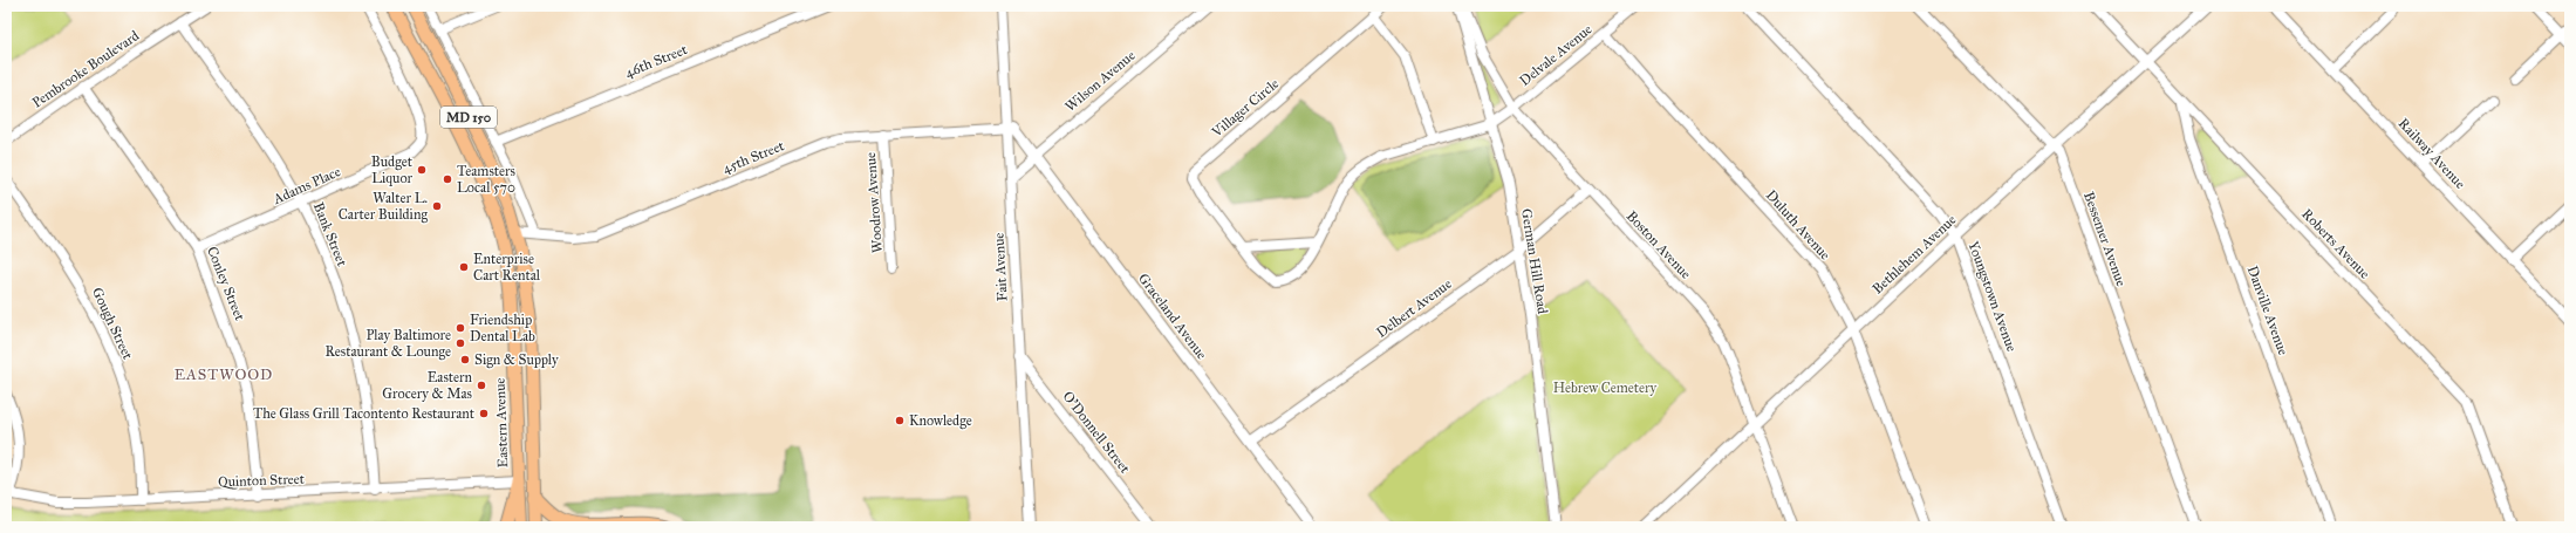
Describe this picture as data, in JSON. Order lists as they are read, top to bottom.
{
  "streets": {
    "main road": ["MD 150", "Eastern Avenue"],
    "street": [
      "Delvale Avenue",
      "46th Street",
      "Pembrooke Boulevard",
      "Wilson Avenue",
      "Villager Circle",
      "Railway Avenue",
      "45th Street",
      "Adams Place",
      "Woodrow Avenue",
      "Duluth Avenue",
      "Bank Street",
      "Bessemer Avenue",
      "Roberts Avenue",
      "Boston Avenue",
      "Bethlehem Avenue",
      "German Hill Road",
      "Fait Avenue",
      "Conley Street",
      "Youngstown Avenue",
      "Delbert Avenue",
      "Danville Avenue",
      "Graceland Avenue",
      "Gough Street",
      "O'Donnell Street",
      "Quinton Street"
    ]
  },
  "crossings": [
    ["Delvale Avenue", "Villager Circle"],
    ["Delvale Avenue", "Duluth Avenue"],
    ["Delvale Avenue", "Boston Avenue"],
    ["Delvale Avenue", "German Hill Road"],
    ["Pembrooke Boulevard", "Bank Street"],
    ["Pembrooke Boulevard", "Conley Street"],
    ["Wilson Avenue", "Fait Avenue"],
    ["Wilson Avenue", "Graceland Avenue"],
    ["Villager Circle", "German Hill Road"],
    ["MD 150", "45th Street"],
    ["45th Street", "Woodrow Avenue"],
    ["45th Street", "Fait Avenue"],
    ["45th Street", "Graceland Avenue"],
    ["Adams Place", "Bank Street"],
    ["Adams Place", "Conley Street"],
    ["Duluth Avenue", "Bethlehem Avenue"],
    ["Bank Street", "Quinton Street"],
    ["Bessemer Avenue", "Bethlehem Avenue"],
    ["Roberts Avenue", "Bethlehem Avenue"],
    ["Roberts Avenue", "Danville Avenue"],
    ["Boston Avenue", "Bethlehem Avenue"],
    ["Boston Avenue", "Delbert Avenue"],
    ["Bethlehem Avenue", "Youngstown Avenue"],
    ["German Hill Road", "Delbert Avenue"],
    ["Fait Avenue", "Graceland Avenue"],
    ["Fait Avenue", "O'Donnell Street"],
    ["Conley Street", "Quinton Street"],
    ["Delbert Avenue", "Graceland Avenue"],
    ["Gough Street", "Quinton Street"],
    ["Eastern Avenue", "Quinton Street"]
  ],
  "districts": ["EASTWOOD"],
  "parks": ["Hebrew Cemetery"],
  "places": [
    "Budget Liquor",
    "Teamsters Local 570",
    "Walter L. Carter Building",
    "Enterprise Cart Rental",
    "Friendship Dental Lab",
    "Play Baltimore Restaurant & Lounge",
    "Sign & Supply",
    "Eastern Grocery & Mas",
    "The Glass Grill Tacontento Restaurant",
    "Knowledge"
  ]
}
